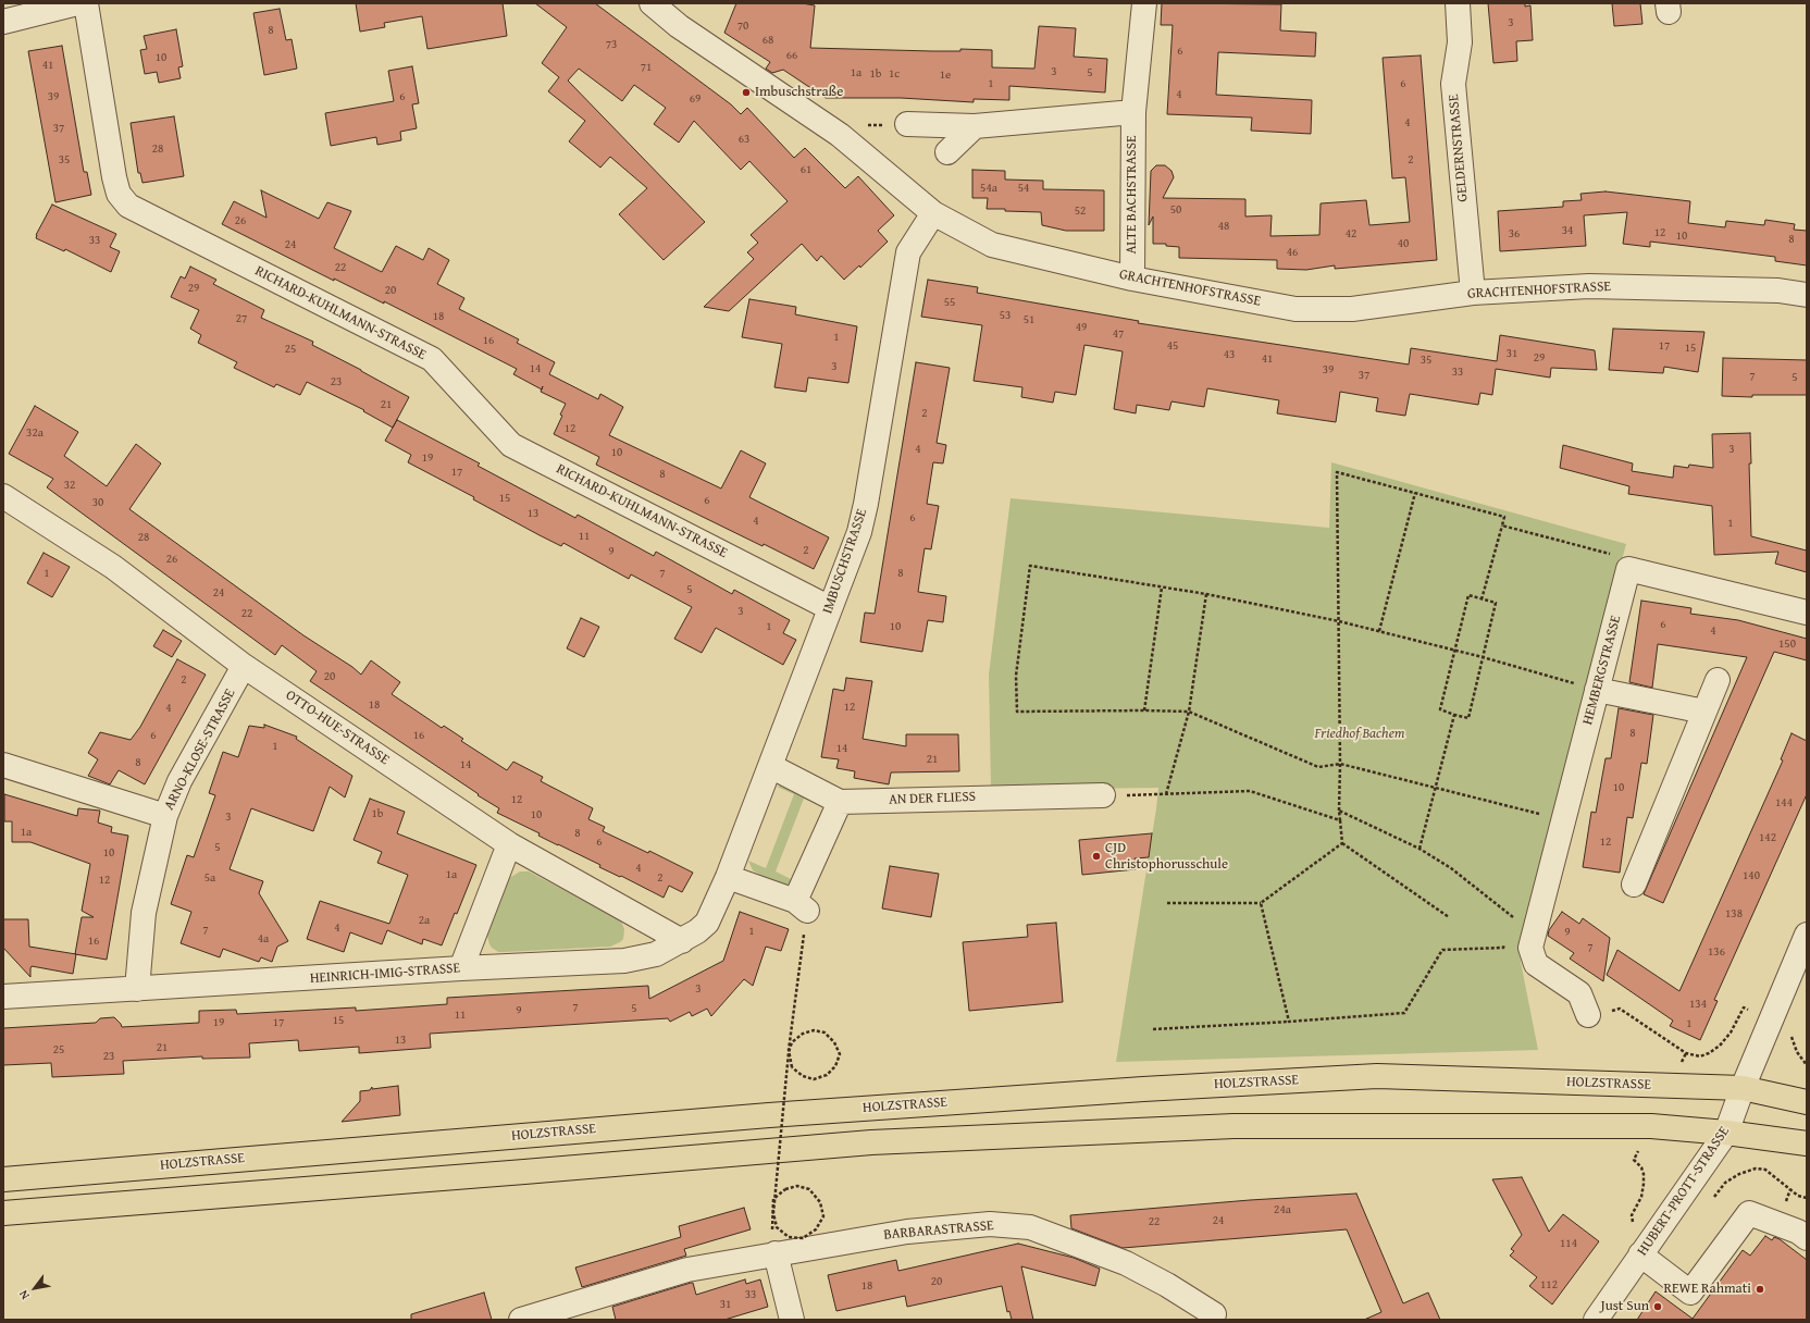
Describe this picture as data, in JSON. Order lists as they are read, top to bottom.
{
  "streets": {
    "main road": ["HOLZSTRASSE"],
    "street": [
      "GELDERNSTRASSE",
      "ALTE BACHSTRASSE",
      "GRACHTENHOFSTRASSE",
      "RICHARD-KUHLMANN-STRASSE",
      "IMBUSCHSTRASSE",
      "HEMBERGSTRASSE",
      "OTTO-HUE-STRASSE",
      "ARNO-KLOSE-STRASSE",
      "AN DER FLIESS",
      "HEINRICH-IMIG-STRASSE",
      "HUBERT-PROTT-STRASSE",
      "BARBARASTRASSE"
    ]
  },
  "crossings": [
    ["GELDERNSTRASSE", "GRACHTENHOFSTRASSE"],
    ["ALTE BACHSTRASSE", "GRACHTENHOFSTRASSE"],
    ["GRACHTENHOFSTRASSE", "IMBUSCHSTRASSE"],
    ["RICHARD-KUHLMANN-STRASSE", "IMBUSCHSTRASSE"],
    ["IMBUSCHSTRASSE", "AN DER FLIESS"],
    ["IMBUSCHSTRASSE", "HEINRICH-IMIG-STRASSE"],
    ["OTTO-HUE-STRASSE", "ARNO-KLOSE-STRASSE"],
    ["OTTO-HUE-STRASSE", "HEINRICH-IMIG-STRASSE"],
    ["ARNO-KLOSE-STRASSE", "HEINRICH-IMIG-STRASSE"],
    ["HOLZSTRASSE", "HUBERT-PROTT-STRASSE"]
  ],
  "parks": ["Friedhof Bachem"],
  "places": [
    "Imbuschstraße",
    "CJD Christophorusschule",
    "REWE Rahmati",
    "Just Sun"
  ],
  "house_numbers": [
    "3",
    "70",
    "8",
    "68",
    "73",
    "6",
    "66",
    "10",
    "41",
    "71",
    "3",
    "1a",
    "5",
    "1b",
    "1c",
    "1e",
    "1",
    "6",
    "4",
    "39",
    "6",
    "69",
    "4",
    "37",
    "63",
    "28",
    "35",
    "2",
    "61",
    "54a",
    "54",
    "50",
    "52",
    "26",
    "48",
    "34",
    "12",
    "42",
    "36",
    "10",
    "8",
    "33",
    "40",
    "24",
    "46",
    "22",
    "29",
    "20",
    "55",
    "53",
    "18",
    "27",
    "51",
    "49",
    "47",
    "1",
    "16",
    "45",
    "17",
    "15",
    "25",
    "31",
    "43",
    "29",
    "41",
    "35",
    "3",
    "14",
    "39",
    "33",
    "37",
    "7",
    "5",
    "23",
    "21",
    "2",
    "12",
    "32a",
    "4",
    "3",
    "10",
    "19",
    "17",
    "8",
    "32",
    "15",
    "6",
    "30",
    "13",
    "6",
    "4",
    "1",
    "11",
    "28",
    "2",
    "9",
    "26",
    "1",
    "7",
    "8",
    "5",
    "24",
    "3",
    "22",
    "6",
    "1",
    "10",
    "4",
    "150",
    "20",
    "2",
    "18",
    "12",
    "4",
    "8",
    "6",
    "16",
    "1",
    "14",
    "21",
    "8",
    "14",
    "10",
    "12",
    "144",
    "1b",
    "10",
    "3",
    "1a",
    "8",
    "142",
    "6",
    "12",
    "5",
    "10",
    "4",
    "1a",
    "140",
    "5a",
    "2",
    "12",
    "138",
    "2a",
    "4",
    "7",
    "1",
    "9",
    "4a",
    "16",
    "7",
    "136",
    "3",
    "134",
    "7",
    "5",
    "9",
    "11",
    "15",
    "19",
    "17",
    "1",
    "13",
    "21",
    "25",
    "23",
    "24a",
    "24",
    "22",
    "114",
    "20",
    "112",
    "18",
    "33",
    "31"
  ],
  "north": "bottom left"
}
